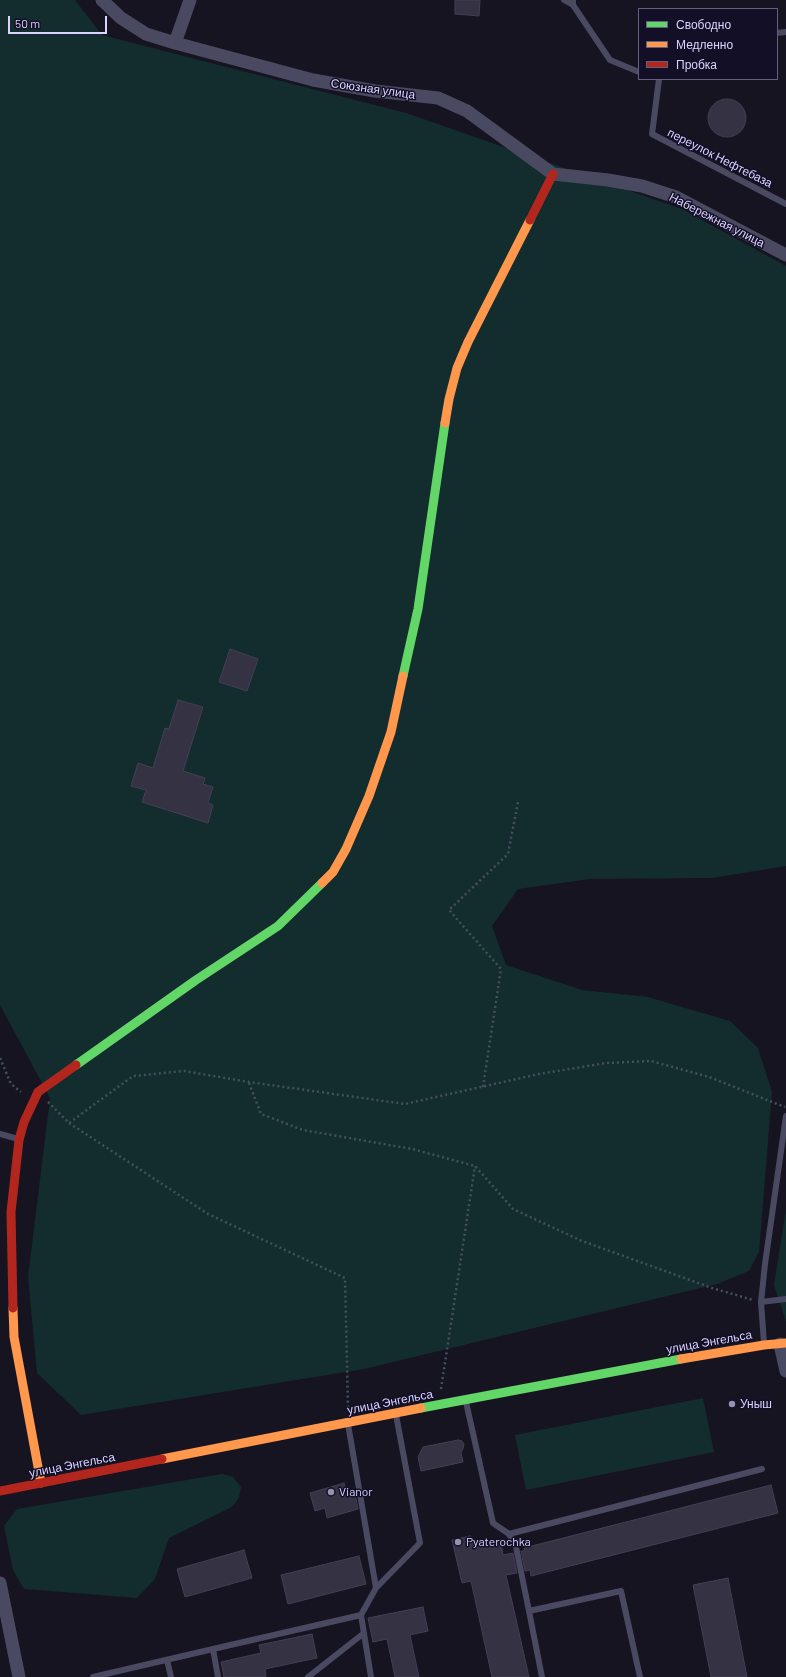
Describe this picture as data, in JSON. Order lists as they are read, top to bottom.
{
  "streets": {
    "street": ["Союзная улица", "Набережная улица", "улица Энгельса"],
    "lane": ["переулок Нефтебаза"]
  },
  "crossings": [
    ["Союзная улица", "Набережная улица"]
  ],
  "places": ["Уныш", "Vianor", "Pyaterochka"],
  "legend": ["Свободно", "Медленно", "Пробка"],
  "scale_bar": "50 m"
}
